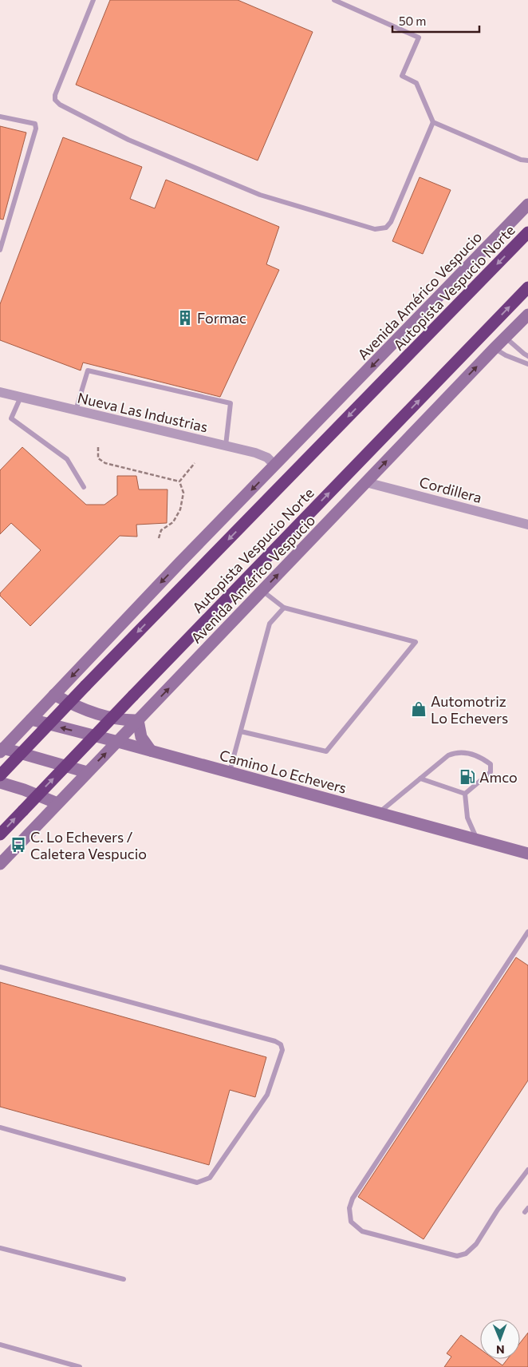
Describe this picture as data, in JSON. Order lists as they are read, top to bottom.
{
  "streets": {
    "highway": ["Autopista Vespucio Norte"],
    "main road": ["Avenida Américo Vespucio", "Camino Lo Echevers"],
    "street": ["Nueva Las Industrias", "Cordillera"]
  },
  "crossings": [
    ["Avenida Américo Vespucio", "Nueva Las Industrias"],
    ["Avenida Américo Vespucio", "Cordillera"],
    ["Avenida Américo Vespucio", "Camino Lo Echevers"]
  ],
  "places": {
    "building": ["Formac"],
    "shop": ["Automotriz Lo Echevers"],
    "fuel station": ["Amco"],
    "bus stop": ["C. Lo Echevers / Caletera Vespucio"]
  },
  "scale_bar": "50 m",
  "north": "bottom"
}
